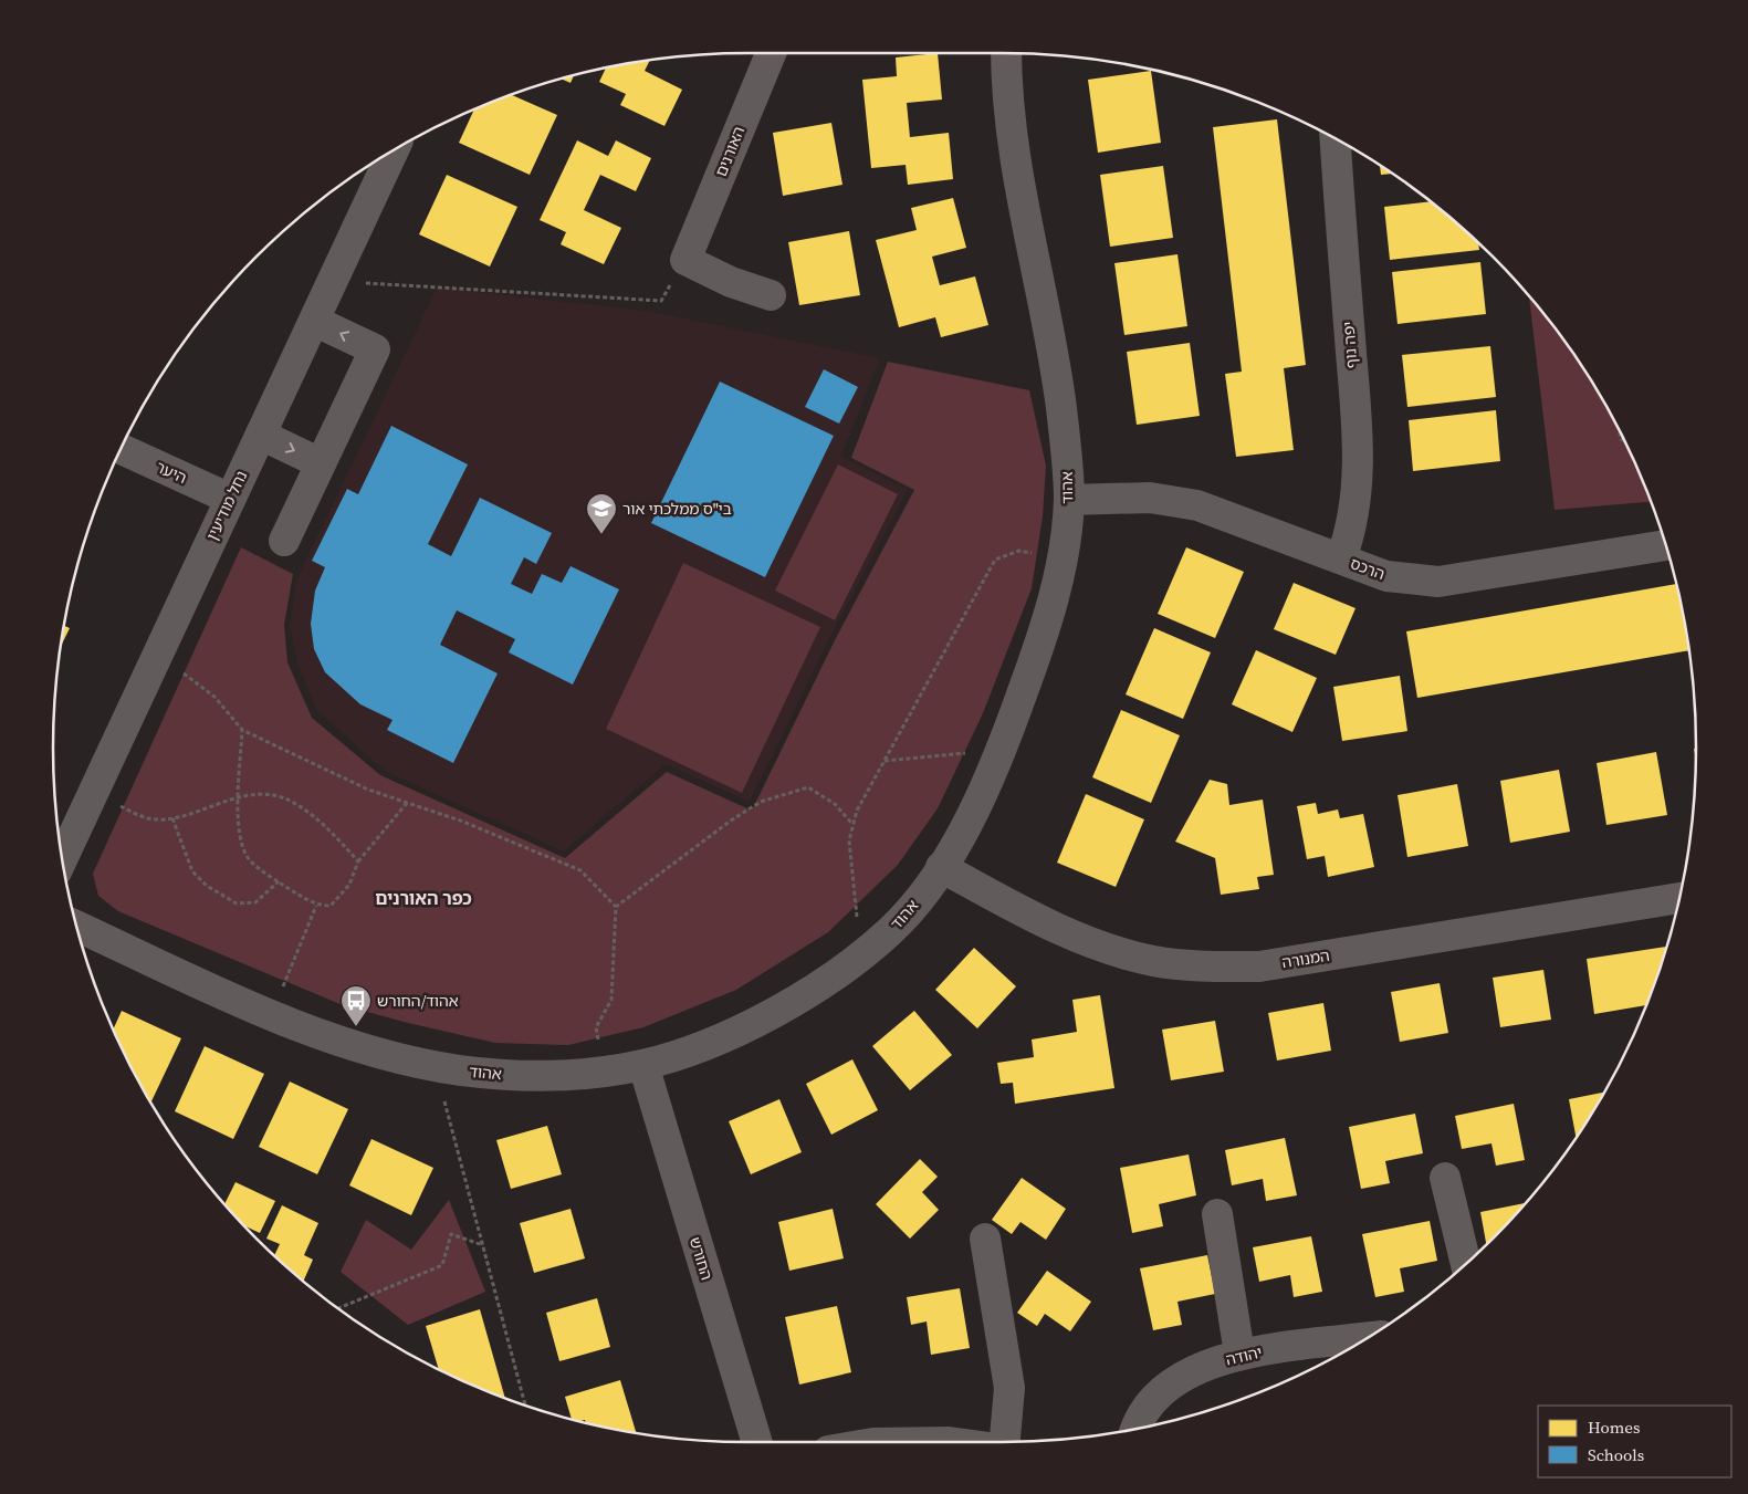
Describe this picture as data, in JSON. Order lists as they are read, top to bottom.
{
  "streets": {
    "street": [
      "האורנים",
      "יפה נוף",
      "היער",
      "אהוד",
      "נחל מודיעין",
      "הרכס",
      "המנורה",
      "החורש",
      "יהודה"
    ]
  },
  "crossings": [
    ["יפה נוף", "הרכס"],
    ["היער", "נחל מודיעין"],
    ["אהוד", "הרכס"],
    ["אהוד", "המנורה"],
    ["אהוד", "החורש"]
  ],
  "districts": ["כפר האורנים"],
  "places": {
    "school or university": ["בי\"ס ממלכתי אור"],
    "bus stop": ["אהוד/החורש"]
  },
  "legend": ["Homes", "Schools"]
}
